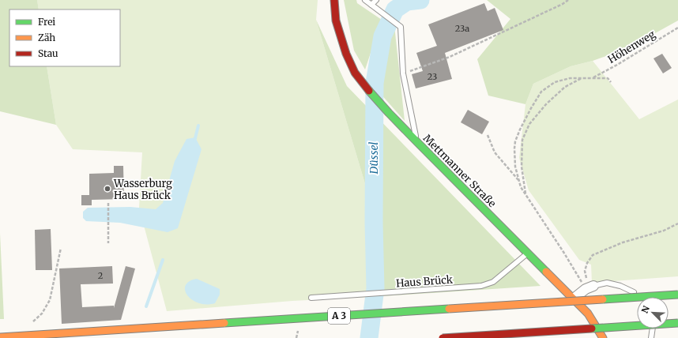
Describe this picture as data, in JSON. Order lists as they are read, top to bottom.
{
  "streets": {
    "main road": ["Mettmanner Straße", "A 3"],
    "lane": ["Haus Brück"],
    "path": ["Höhenweg"]
  },
  "crossings": [
    ["Mettmanner Straße", "Haus Brück"]
  ],
  "water": ["Düssel"],
  "places": ["Wasserburg Haus Brück"],
  "house_numbers": ["23a", "23", "2"],
  "legend": ["Frei", "Zäh", "Stau"],
  "north": "top left"
}
